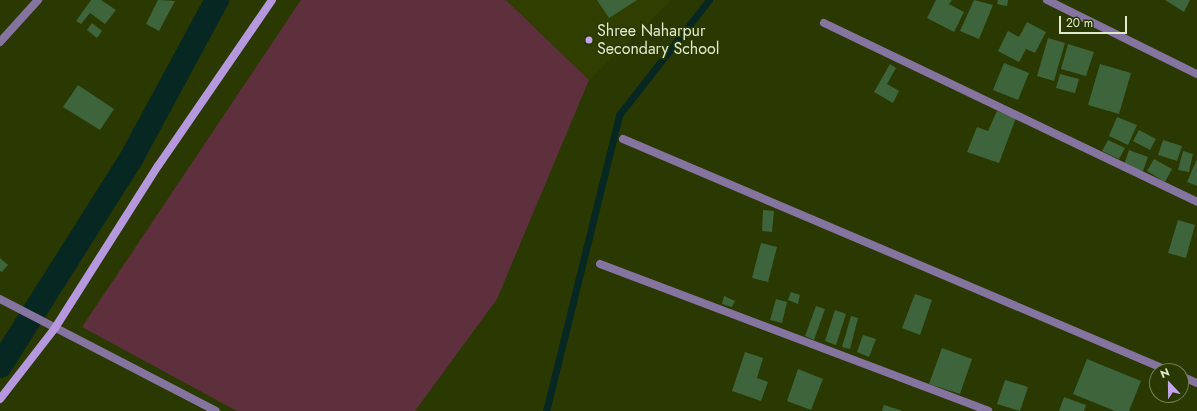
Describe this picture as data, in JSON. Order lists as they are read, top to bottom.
{
  "places": ["Shree Naharpur Secondary School"],
  "scale_bar": "20 m",
  "north": "top"
}
